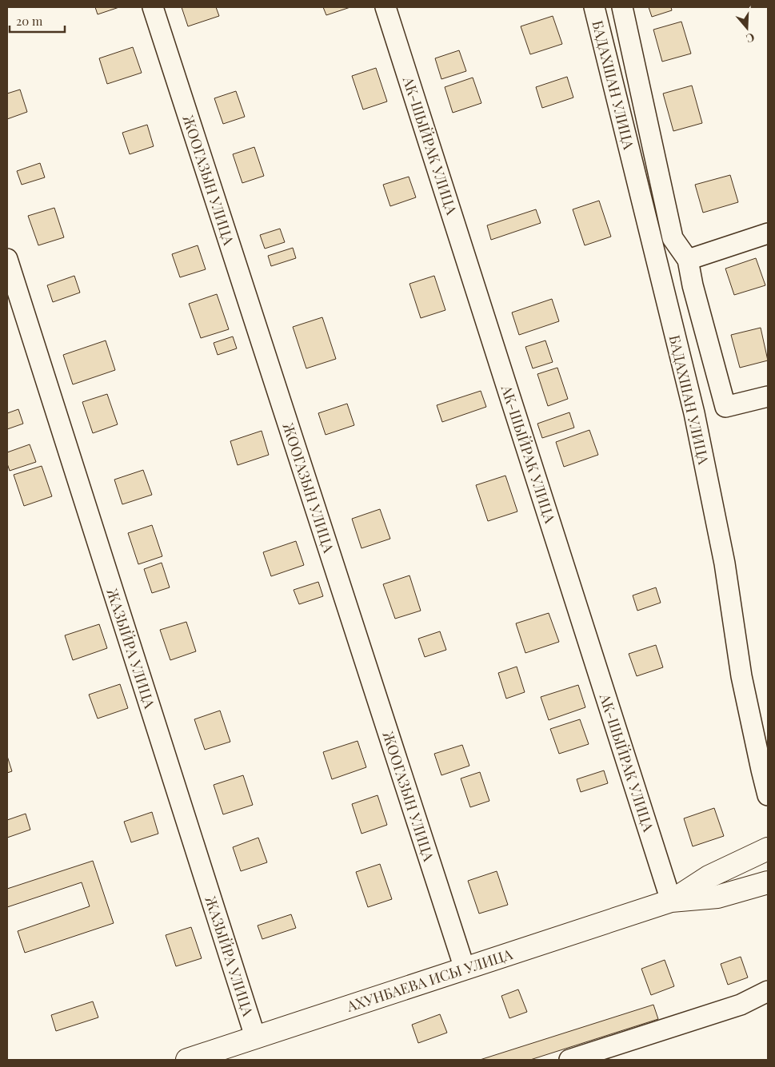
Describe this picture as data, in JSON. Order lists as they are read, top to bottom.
{
  "streets": {
    "main road": ["АХУНБАЕВА ИСЫ УЛИЦА"],
    "street": [
      "БАДАХШАН УЛИЦА",
      "АК-ШЫЙРАК УЛИЦА",
      "ЖООГАЗЫН УЛИЦА",
      "ЖАЗЫЙРА УЛИЦА"
    ]
  },
  "crossings": [
    ["АК-ШЫЙРАК УЛИЦА", "АХУНБАЕВА ИСЫ УЛИЦА"],
    ["ЖООГАЗЫН УЛИЦА", "АХУНБАЕВА ИСЫ УЛИЦА"],
    ["ЖАЗЫЙРА УЛИЦА", "АХУНБАЕВА ИСЫ УЛИЦА"]
  ],
  "scale_bar": "20 m",
  "north": "bottom"
}
